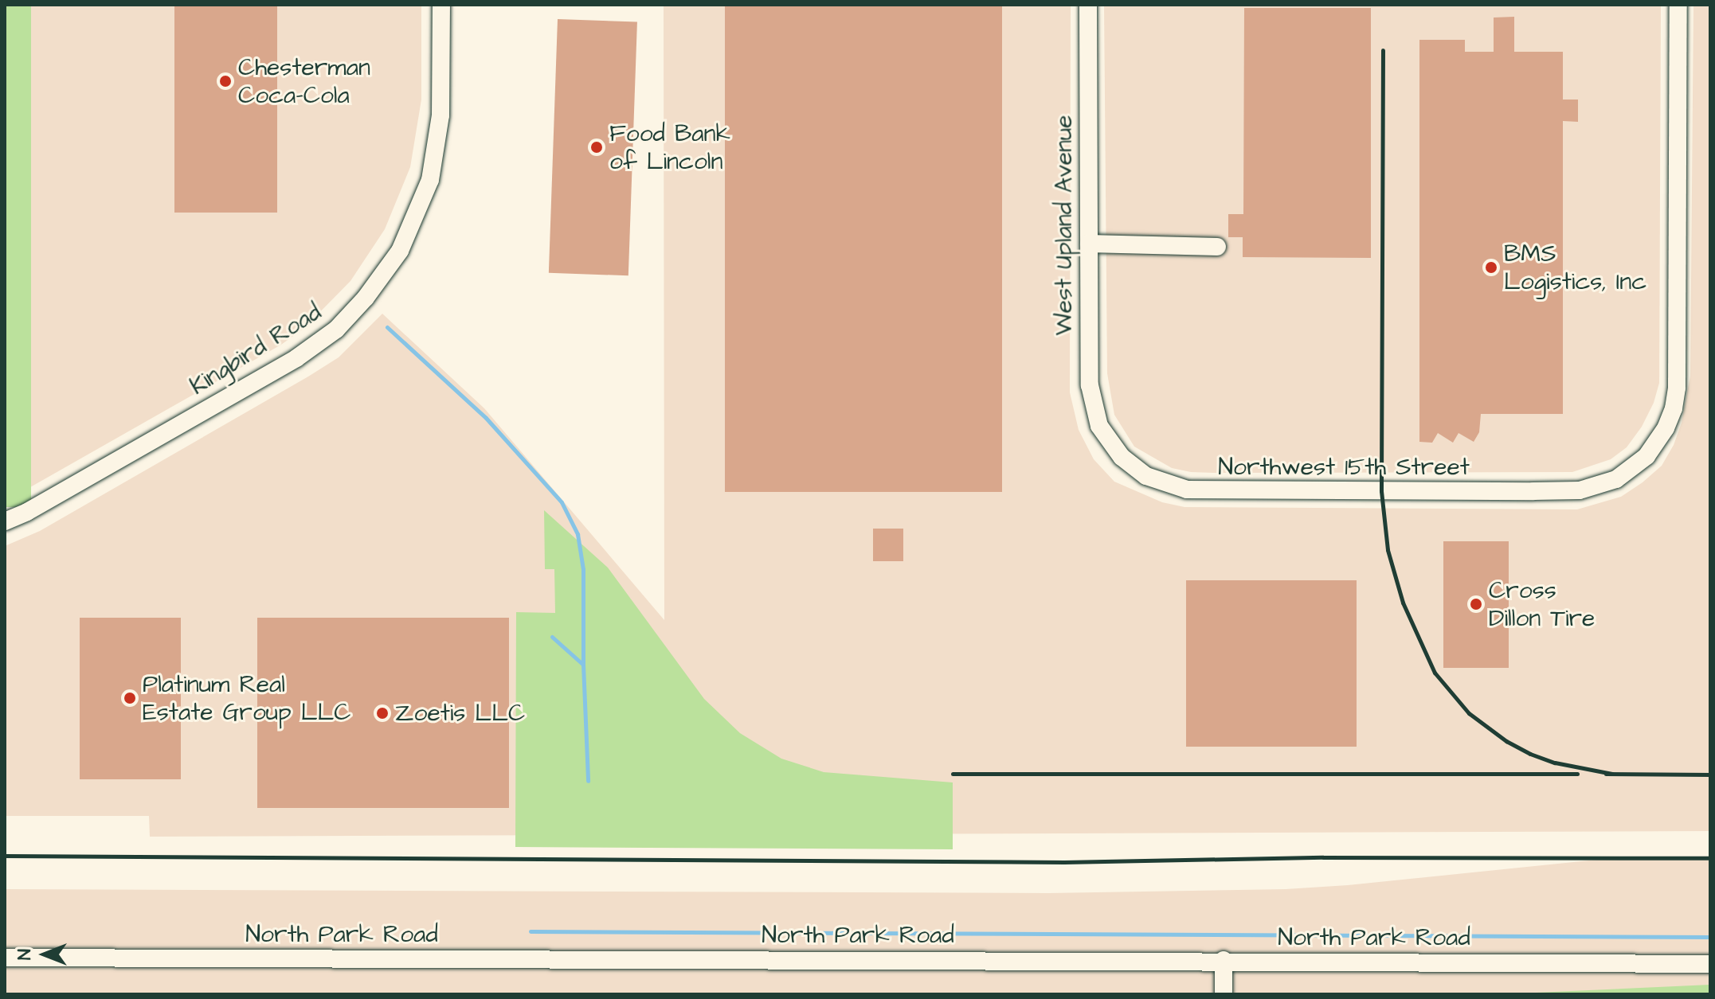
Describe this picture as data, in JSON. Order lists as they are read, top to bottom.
{
  "streets": {
    "street": [
      "West Upland Avenue",
      "Kingbird Road",
      "Northwest 15th Street",
      "North Park Road"
    ]
  },
  "crossings": [
    ["West Upland Avenue", "Northwest 15th Street"]
  ],
  "places": [
    "Chesterman Coca-Cola",
    "Food Bank of Lincoln",
    "BMS Logistics, Inc",
    "Cross Dillon Tire",
    "Platinum Real Estate Group LLC",
    "Zoetis LLC"
  ],
  "north": "left"
}
